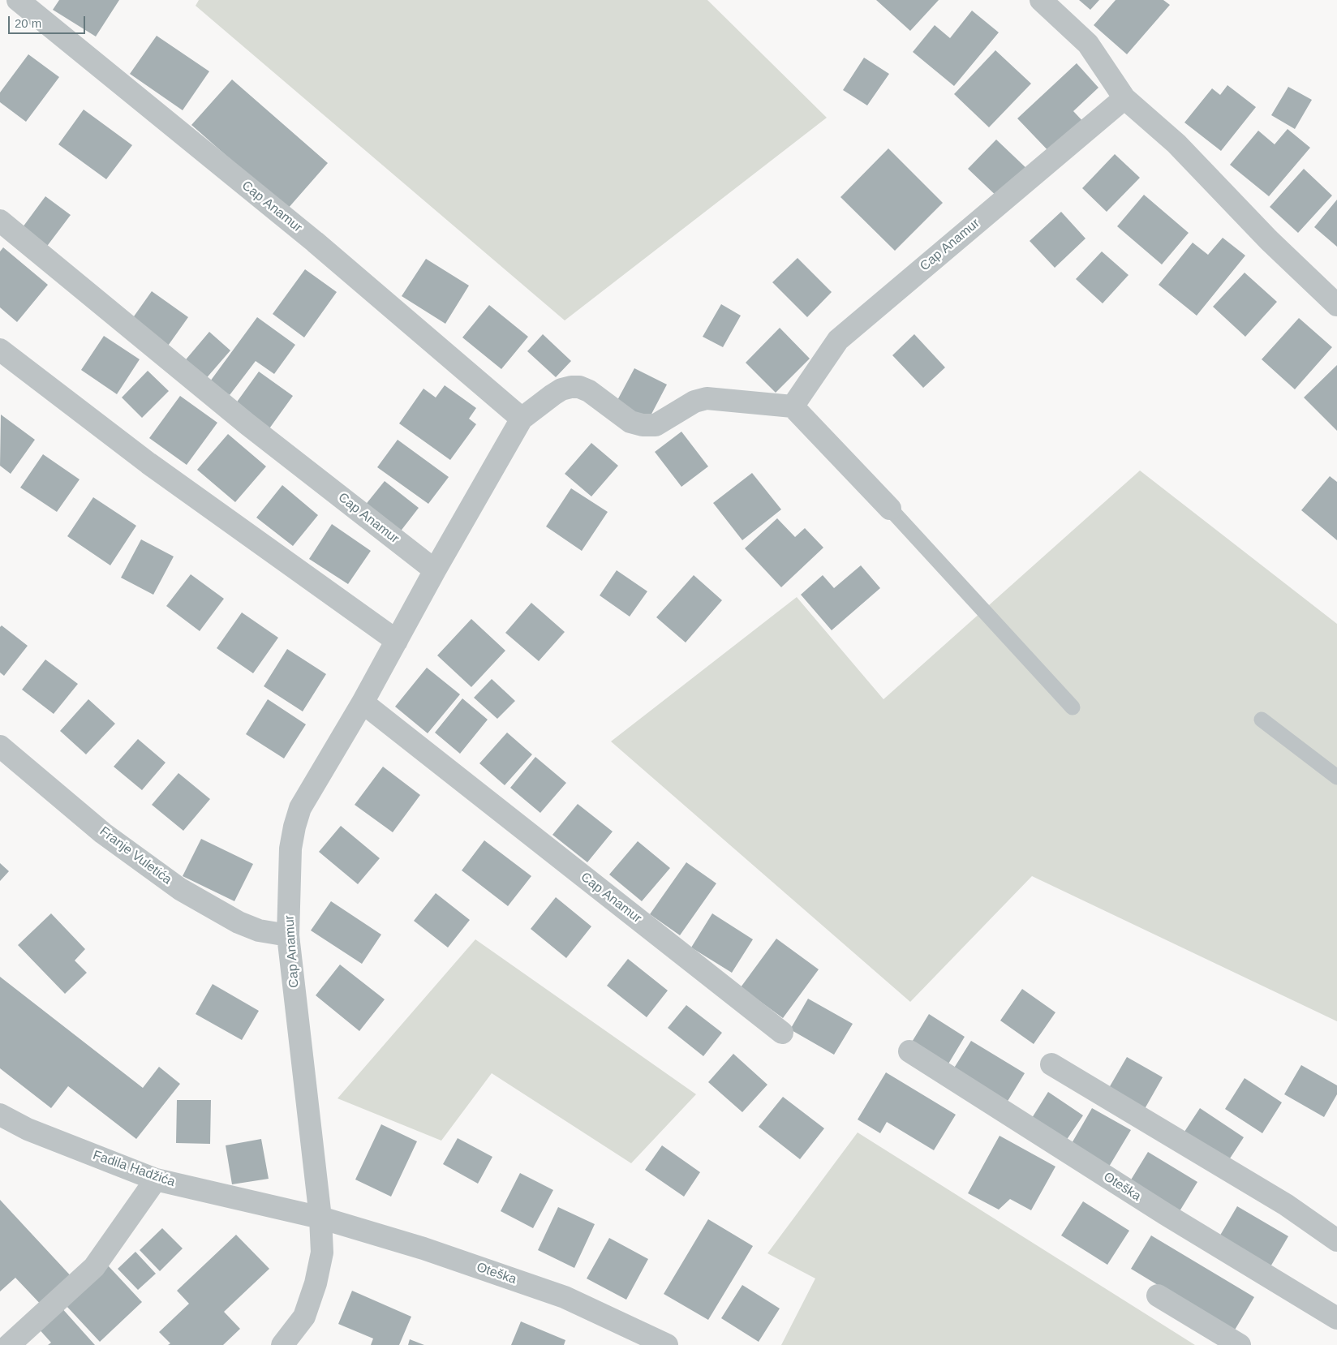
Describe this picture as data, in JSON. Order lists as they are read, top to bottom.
{
  "streets": {
    "street": [
      "Cap Anamur",
      "Franje Vuletića",
      "Fadila Hadžića",
      "Oteška"
    ]
  },
  "crossings": [
    ["Cap Anamur", "Franje Vuletića"],
    ["Cap Anamur", "Fadila Hadžića"],
    ["Cap Anamur", "Oteška"],
    ["Fadila Hadžića", "Oteška"]
  ],
  "scale_bar": "20 m"
}
